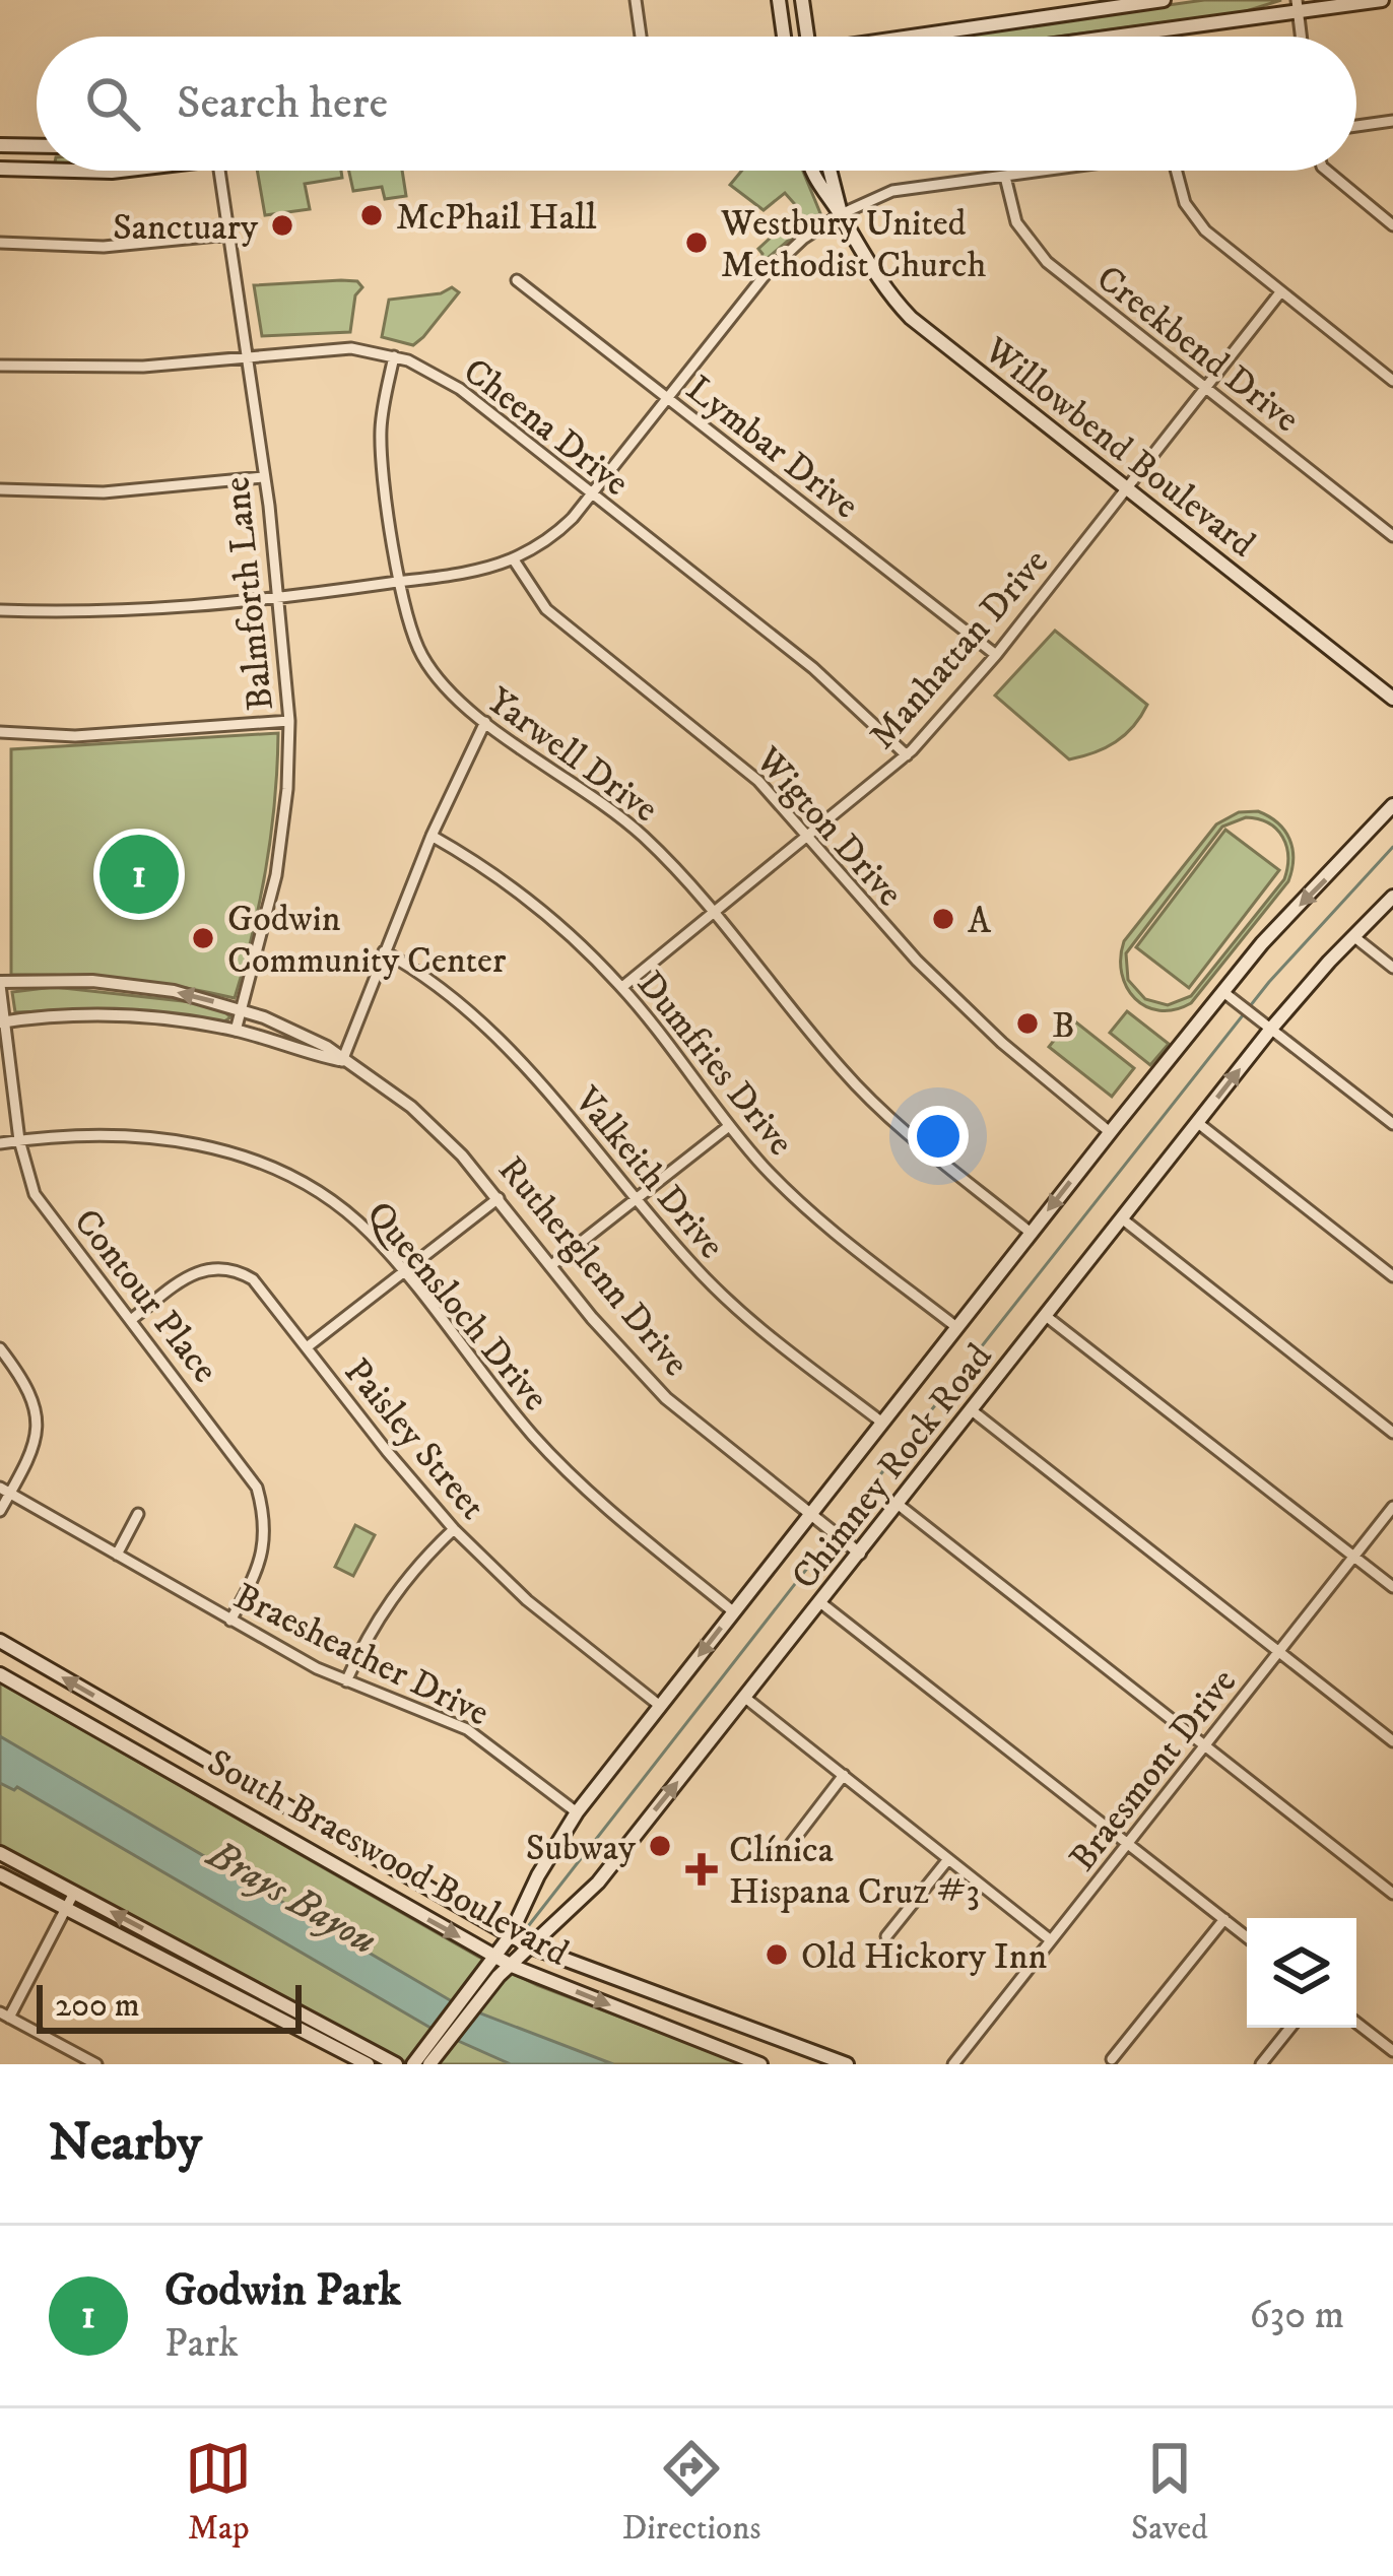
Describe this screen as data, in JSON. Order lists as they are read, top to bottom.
{
  "streets": {
    "main road": ["Willowbend Boulevard", "Chimney Rock Road", "South Braeswood Boulevard"],
    "street": [
      "Creekbend Drive",
      "Cheena Drive",
      "Lymbar Drive",
      "Balmforth Lane",
      "Manhattan Drive",
      "Yarwell Drive",
      "Wigton Drive",
      "Dumfries Drive",
      "Valkeith Drive",
      "Rutherglenn Drive",
      "Contour Place",
      "Queensloch Drive",
      "Paisley Street",
      "Braesheather Drive",
      "Braesmont Drive"
    ]
  },
  "crossings": [
    ["Creekbend Drive", "Manhattan Drive"],
    ["Cheena Drive", "Balmforth Lane"],
    ["Cheena Drive", "Manhattan Drive"],
    ["Cheena Drive", "Yarwell Drive"],
    ["Lymbar Drive", "Manhattan Drive"],
    ["Willowbend Boulevard", "Manhattan Drive"],
    ["Balmforth Lane", "Rutherglenn Drive"],
    ["Manhattan Drive", "Yarwell Drive"],
    ["Manhattan Drive", "Wigton Drive"],
    ["Manhattan Drive", "Dumfries Drive"],
    ["Yarwell Drive", "Chimney Rock Road"],
    ["Wigton Drive", "Chimney Rock Road"],
    ["Dumfries Drive", "Chimney Rock Road"],
    ["Valkeith Drive", "Chimney Rock Road"],
    ["Rutherglenn Drive", "Contour Place"],
    ["Rutherglenn Drive", "Chimney Rock Road"],
    ["Contour Place", "Queensloch Drive"],
    ["Contour Place", "Paisley Street"],
    ["Contour Place", "Braesheather Drive"],
    ["Queensloch Drive", "Chimney Rock Road"],
    ["Paisley Street", "Chimney Rock Road"],
    ["Chimney Rock Road", "Braesheather Drive"],
    ["Chimney Rock Road", "South Braeswood Boulevard"]
  ],
  "water": ["Brays Bayou"],
  "places": {
    "other": [
      "McPhail Hall",
      "Sanctuary",
      "Westbury United Methodist Church",
      "A",
      "Godwin Community Center",
      "B",
      "Subway",
      "Old Hickory Inn"
    ],
    "health": ["Clínica Hispana Cruz #3"]
  },
  "scale_bar": "200 m",
  "page": {
    "search": "Search here",
    "pins": "1",
    "scale": "200 m",
    "heading": "Nearby",
    "list": [
      {
        "mark": "1",
        "name": "Godwin Park",
        "note": "Park",
        "value": "630 m"
      }
    ],
    "nav": ["Map", "Directions", "Saved"]
  }
}
